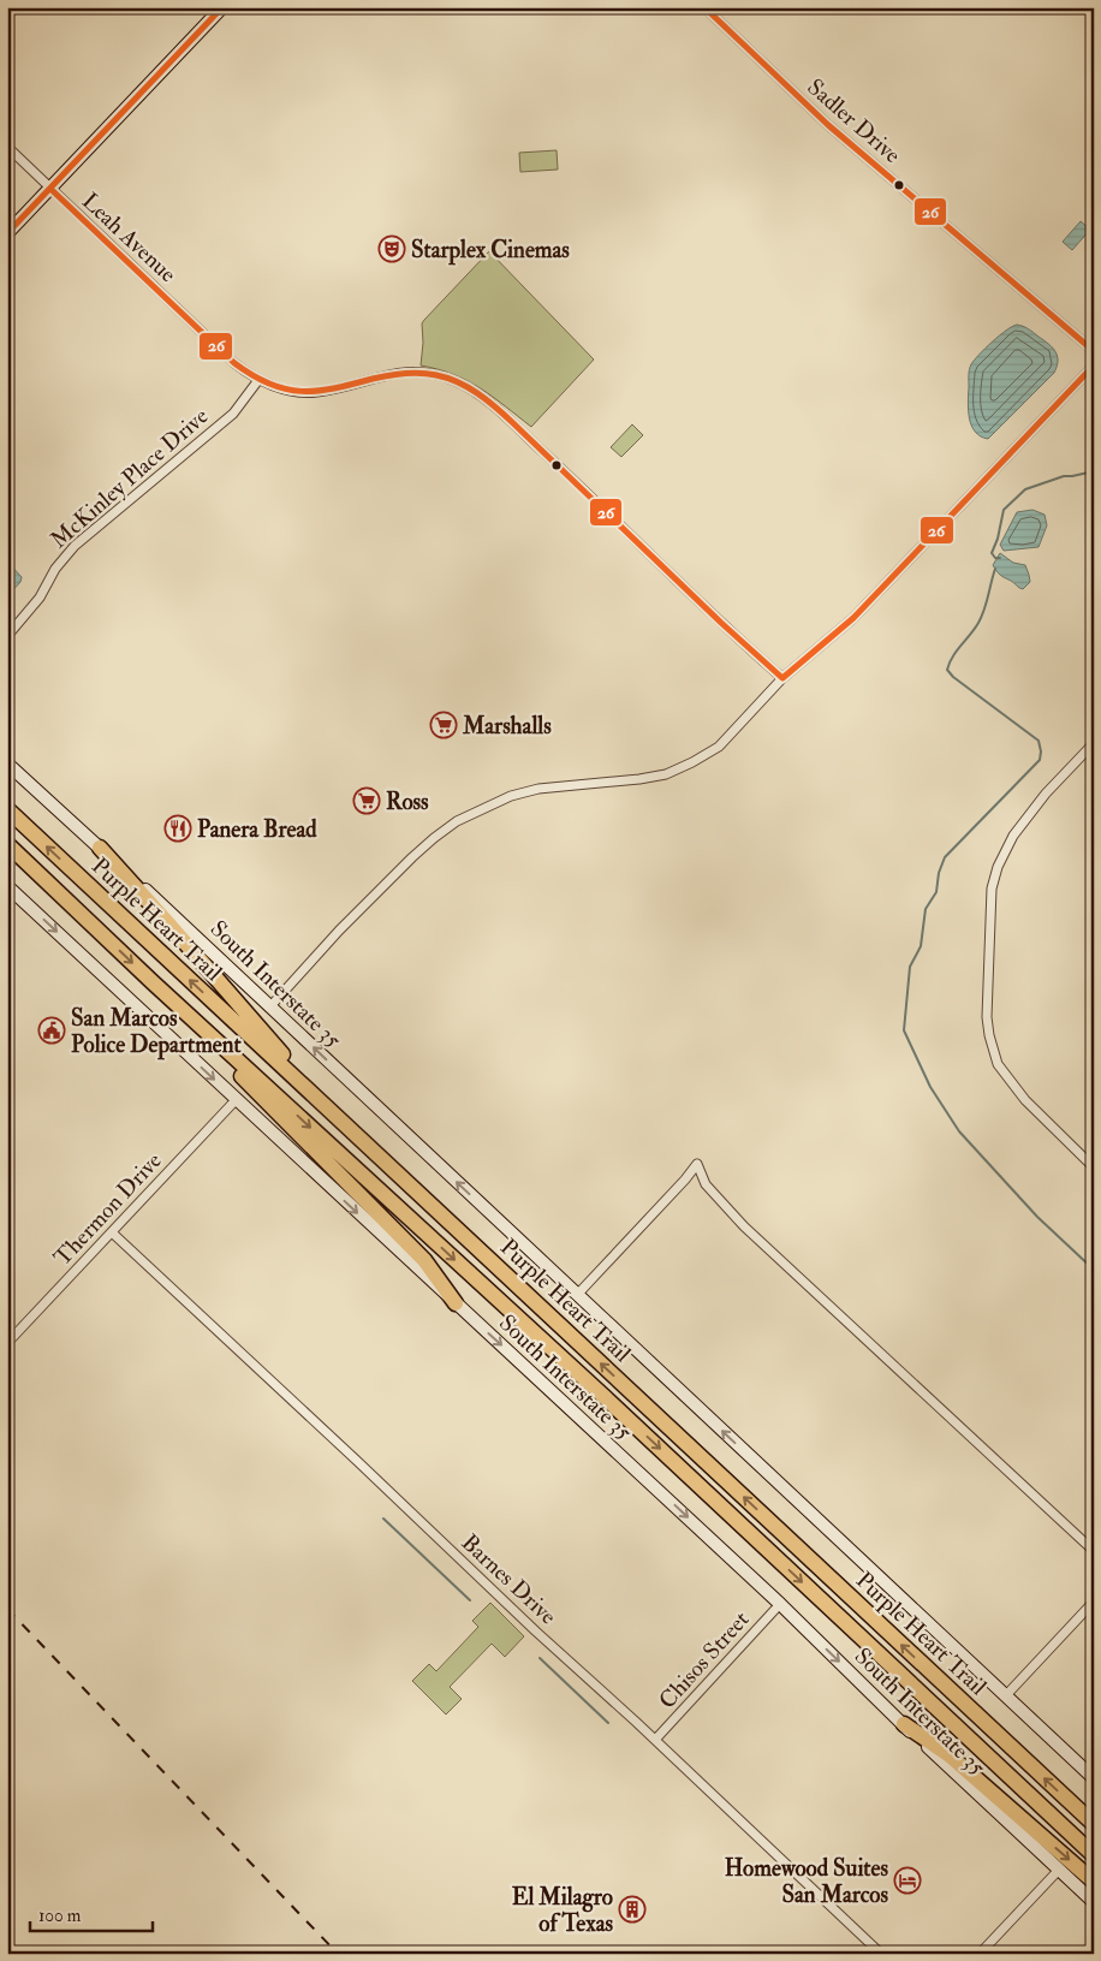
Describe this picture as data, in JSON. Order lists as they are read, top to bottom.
{
  "streets": {
    "highway": ["Purple Heart Trail"],
    "main road": ["South Interstate 35"],
    "street": [
      "Sadler Drive",
      "Leah Avenue",
      "McKinley Place Drive",
      "Thermon Drive",
      "Barnes Drive",
      "Chisos Street"
    ]
  },
  "crossings": [
    ["Leah Avenue", "McKinley Place Drive"],
    ["South Interstate 35", "Thermon Drive"],
    ["South Interstate 35", "Chisos Street"],
    ["Thermon Drive", "Barnes Drive"],
    ["Barnes Drive", "Chisos Street"]
  ],
  "places": {
    "theatre": ["Starplex Cinemas"],
    "supermarket": ["Marshalls", "Ross"],
    "restaurant": ["Panera Bread"],
    "public building": ["San Marcos Police Department"],
    "hotel": ["Homewood Suites San Marcos"],
    "building": ["El Milagro of Texas"]
  },
  "lines": ["transit line 26"],
  "scale_bar": "100 m"
}
